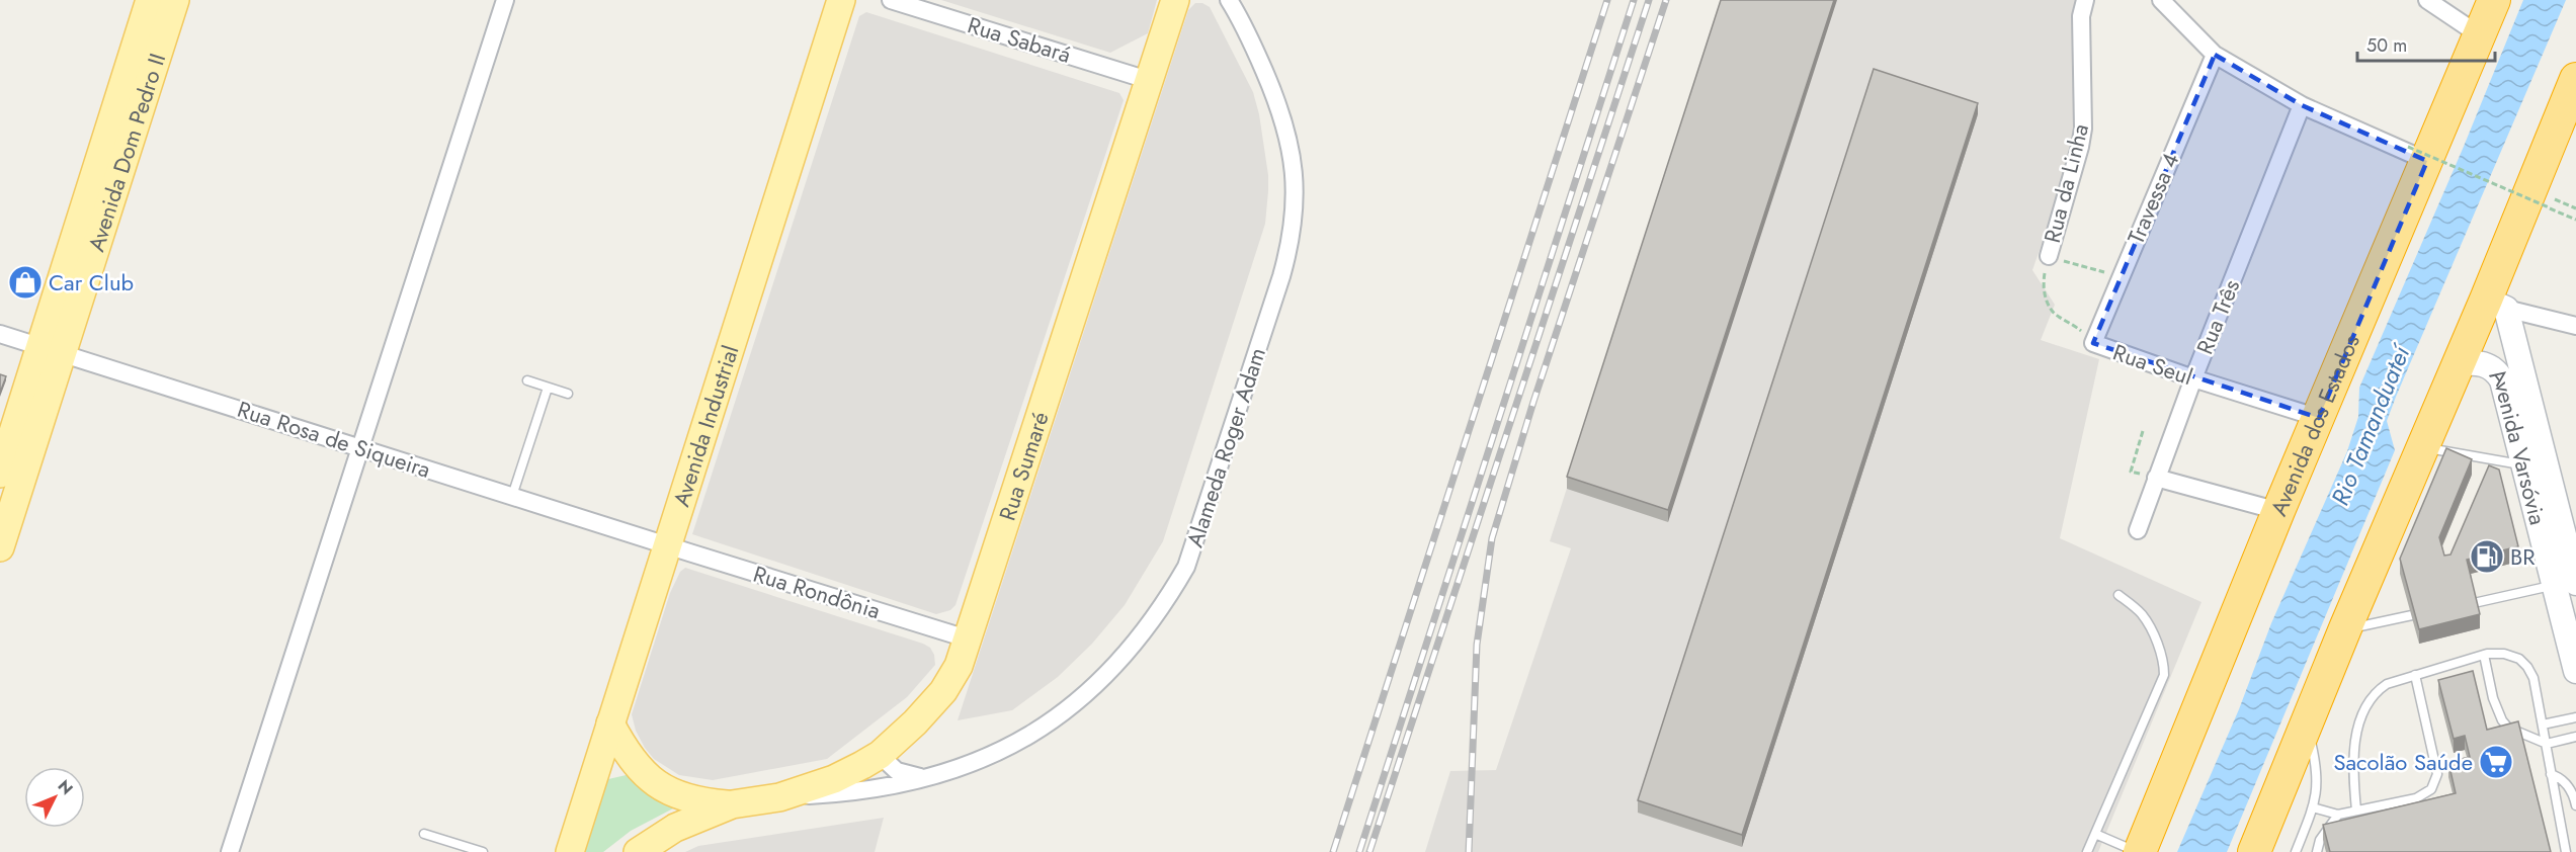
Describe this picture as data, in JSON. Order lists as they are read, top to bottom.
{
  "streets": {
    "highway": ["Avenida dos Estados"],
    "main road": [
      "Avenida Dom Pedro II",
      "Avenida Industrial",
      "Avenida Varsóvia",
      "Rua Sumaré"
    ],
    "street": [
      "Rua Sabará",
      "Rua da Linha",
      "Travessa 4",
      "Rua Três",
      "Rua Seul",
      "Rua Rosa de Siqueira",
      "Alameda Roger Adam",
      "Rua Rondônia"
    ]
  },
  "crossings": [
    ["Rua Sabará", "Rua Sumaré"],
    ["Avenida Dom Pedro II", "Rua Rosa de Siqueira"],
    ["Rua da Linha", "Travessa 4"],
    ["Rua da Linha", "Rua Seul"],
    ["Travessa 4", "Rua Seul"],
    ["Rua Três", "Rua Seul"],
    ["Rua Seul", "Avenida dos Estados"],
    ["Avenida Industrial", "Rua Rosa de Siqueira"],
    ["Avenida Industrial", "Rua Sumaré"],
    ["Avenida Industrial", "Rua Rondônia"],
    ["Rua Rosa de Siqueira", "Rua Rondônia"],
    ["Alameda Roger Adam", "Rua Sumaré"],
    ["Rua Sumaré", "Rua Rondônia"]
  ],
  "water": ["Rio Tamanduateí"],
  "places": {
    "shop": ["Car Club"],
    "fuel station": ["BR"],
    "supermarket": ["Sacolão Saúde"]
  },
  "scale_bar": "50 m",
  "north": "top right"
}
